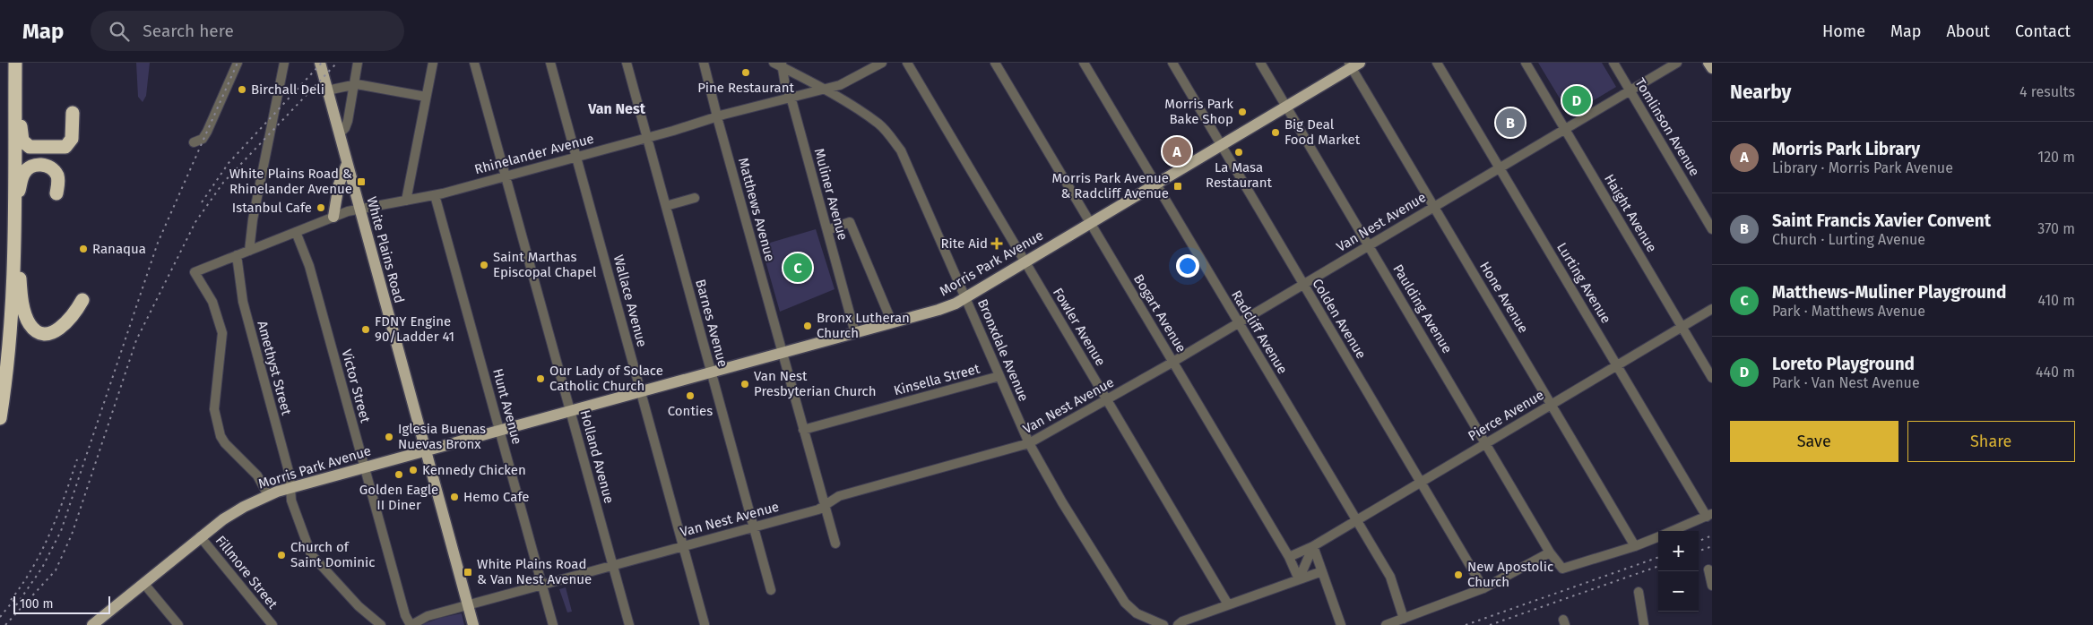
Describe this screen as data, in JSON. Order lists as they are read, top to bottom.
{
  "streets": {
    "main road": ["White Plains Road", "Morris Park Avenue"],
    "street": [
      "Tomlinson Avenue",
      "Rhinelander Avenue",
      "Muliner Avenue",
      "Matthews Avenue",
      "Haight Avenue",
      "Van Nest Avenue",
      "Lurting Avenue",
      "Hone Avenue",
      "Wallace Avenue",
      "Paulding Avenue",
      "Bogart Avenue",
      "Colden Avenue",
      "Barnes Avenue",
      "Fowler Avenue",
      "Radcliff Avenue",
      "Bronxdale Avenue",
      "Amethyst Street",
      "Kinsella Street",
      "Victor Street",
      "Hunt Avenue",
      "Pierce Avenue",
      "Holland Avenue",
      "Fillmore Street"
    ]
  },
  "crossings": [
    ["Tomlinson Avenue", "Van Nest Avenue"],
    ["Rhinelander Avenue", "Muliner Avenue"],
    ["Rhinelander Avenue", "Matthews Avenue"],
    ["Rhinelander Avenue", "White Plains Road"],
    ["Rhinelander Avenue", "Morris Park Avenue"],
    ["Rhinelander Avenue", "Wallace Avenue"],
    ["Rhinelander Avenue", "Barnes Avenue"],
    ["Rhinelander Avenue", "Bronxdale Avenue"],
    ["Rhinelander Avenue", "Amethyst Street"],
    ["Rhinelander Avenue", "Victor Street"],
    ["Rhinelander Avenue", "Hunt Avenue"],
    ["Rhinelander Avenue", "Holland Avenue"],
    ["Muliner Avenue", "Morris Park Avenue"],
    ["Muliner Avenue", "Bronxdale Avenue"],
    ["Matthews Avenue", "Van Nest Avenue"],
    ["Matthews Avenue", "Morris Park Avenue"],
    ["Matthews Avenue", "Kinsella Street"],
    ["Haight Avenue", "Van Nest Avenue"],
    ["Haight Avenue", "Pierce Avenue"],
    ["Van Nest Avenue", "White Plains Road"],
    ["Van Nest Avenue", "Lurting Avenue"],
    ["Van Nest Avenue", "Hone Avenue"],
    ["Van Nest Avenue", "Wallace Avenue"],
    ["Van Nest Avenue", "Paulding Avenue"],
    ["Van Nest Avenue", "Bogart Avenue"],
    ["Van Nest Avenue", "Colden Avenue"],
    ["Van Nest Avenue", "Barnes Avenue"],
    ["Van Nest Avenue", "Fowler Avenue"],
    ["Van Nest Avenue", "Radcliff Avenue"],
    ["Van Nest Avenue", "Bronxdale Avenue"],
    ["Van Nest Avenue", "Victor Street"],
    ["Van Nest Avenue", "Hunt Avenue"],
    ["Van Nest Avenue", "Holland Avenue"],
    ["White Plains Road", "Morris Park Avenue"],
    ["Morris Park Avenue", "Hone Avenue"],
    ["Morris Park Avenue", "Wallace Avenue"],
    ["Morris Park Avenue", "Paulding Avenue"],
    ["Morris Park Avenue", "Bogart Avenue"],
    ["Morris Park Avenue", "Colden Avenue"],
    ["Morris Park Avenue", "Barnes Avenue"],
    ["Morris Park Avenue", "Fowler Avenue"],
    ["Morris Park Avenue", "Radcliff Avenue"],
    ["Morris Park Avenue", "Bronxdale Avenue"],
    ["Morris Park Avenue", "Amethyst Street"],
    ["Morris Park Avenue", "Victor Street"],
    ["Morris Park Avenue", "Hunt Avenue"],
    ["Morris Park Avenue", "Holland Avenue"],
    ["Morris Park Avenue", "Fillmore Street"],
    ["Lurting Avenue", "Pierce Avenue"],
    ["Hone Avenue", "Paulding Avenue"],
    ["Hone Avenue", "Pierce Avenue"],
    ["Paulding Avenue", "Pierce Avenue"],
    ["Bogart Avenue", "Pierce Avenue"],
    ["Colden Avenue", "Pierce Avenue"],
    ["Radcliff Avenue", "Pierce Avenue"],
    ["Bronxdale Avenue", "Kinsella Street"]
  ],
  "districts": ["Van Nest"],
  "places": {
    "other": [
      "Pine Restaurant",
      "Birchall Deli",
      "Morris Park Bake Shop",
      "Big Deal Food Market",
      "La Masa Restaurant",
      "Istanbul Cafe",
      "Ranaqua",
      "Saint Marthas Episcopal Chapel",
      "Bronx Lutheran Church",
      "FDNY Engine 90/Ladder 41",
      "Our Lady of Solace Catholic Church",
      "Van Nest Presbyterian Church",
      "Conties",
      "Iglesia Buenas Nuevas Bronx",
      "Kennedy Chicken",
      "Golden Eagle II Diner",
      "Hemo Cafe",
      "Church of Saint Dominic",
      "New Apostolic Church"
    ],
    "transit": ["White Plains Road & Rhinelander Avenue", "Morris Park Avenue & Radcliff Avenue", "White Plains Road & Van Nest Avenue"],
    "health": ["Rite Aid"]
  },
  "scale_bar": "100 m",
  "page": {
    "header": "Map",
    "search": "Search here",
    "nav": [
      "Home",
      "Map",
      "About",
      "Contact"
    ],
    "heading": ["Nearby", "4 results"],
    "pins": [
      "D",
      "B",
      "A",
      "C"
    ],
    "list": [
      {
        "mark": "A",
        "name": "Morris Park Library",
        "note": "Library · Morris Park Avenue",
        "value": "120 m"
      },
      {
        "mark": "B",
        "name": "Saint Francis Xavier Convent",
        "note": "Church · Lurting Avenue",
        "value": "370 m"
      },
      {
        "mark": "C",
        "name": "Matthews-Muliner Playground",
        "note": "Park · Matthews Avenue",
        "value": "410 m"
      },
      {
        "mark": "D",
        "name": "Loreto Playground",
        "note": "Park · Van Nest Avenue",
        "value": "440 m"
      }
    ],
    "buttons": ["Save", "Share"],
    "map_buttons": ["+", "−"],
    "scale": "100 m"
  }
}
